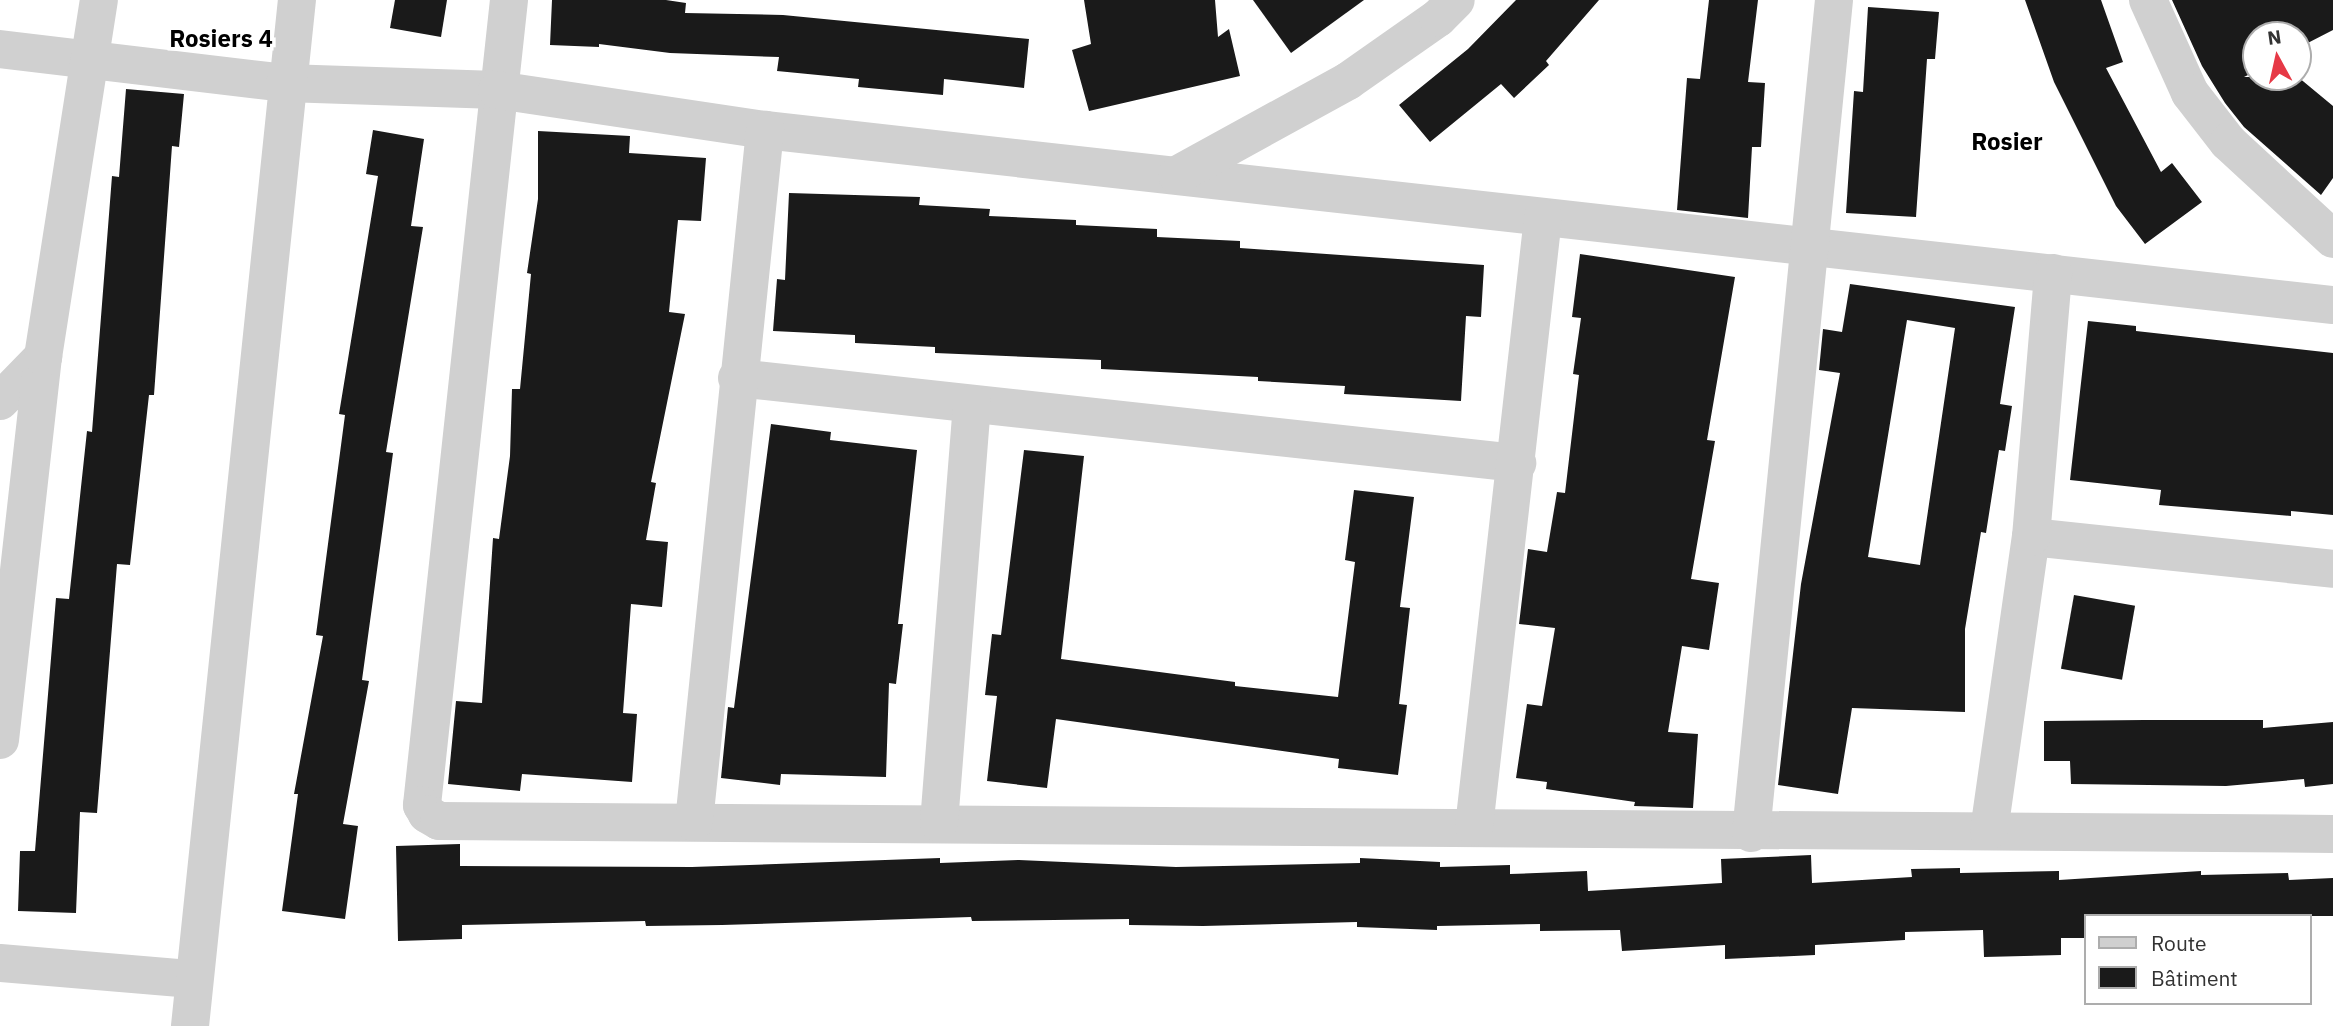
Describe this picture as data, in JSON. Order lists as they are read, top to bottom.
{
  "districts": ["Rosiers 4", "Rosier"],
  "legend": ["Route", "Bâtiment"],
  "north": "top"
}
